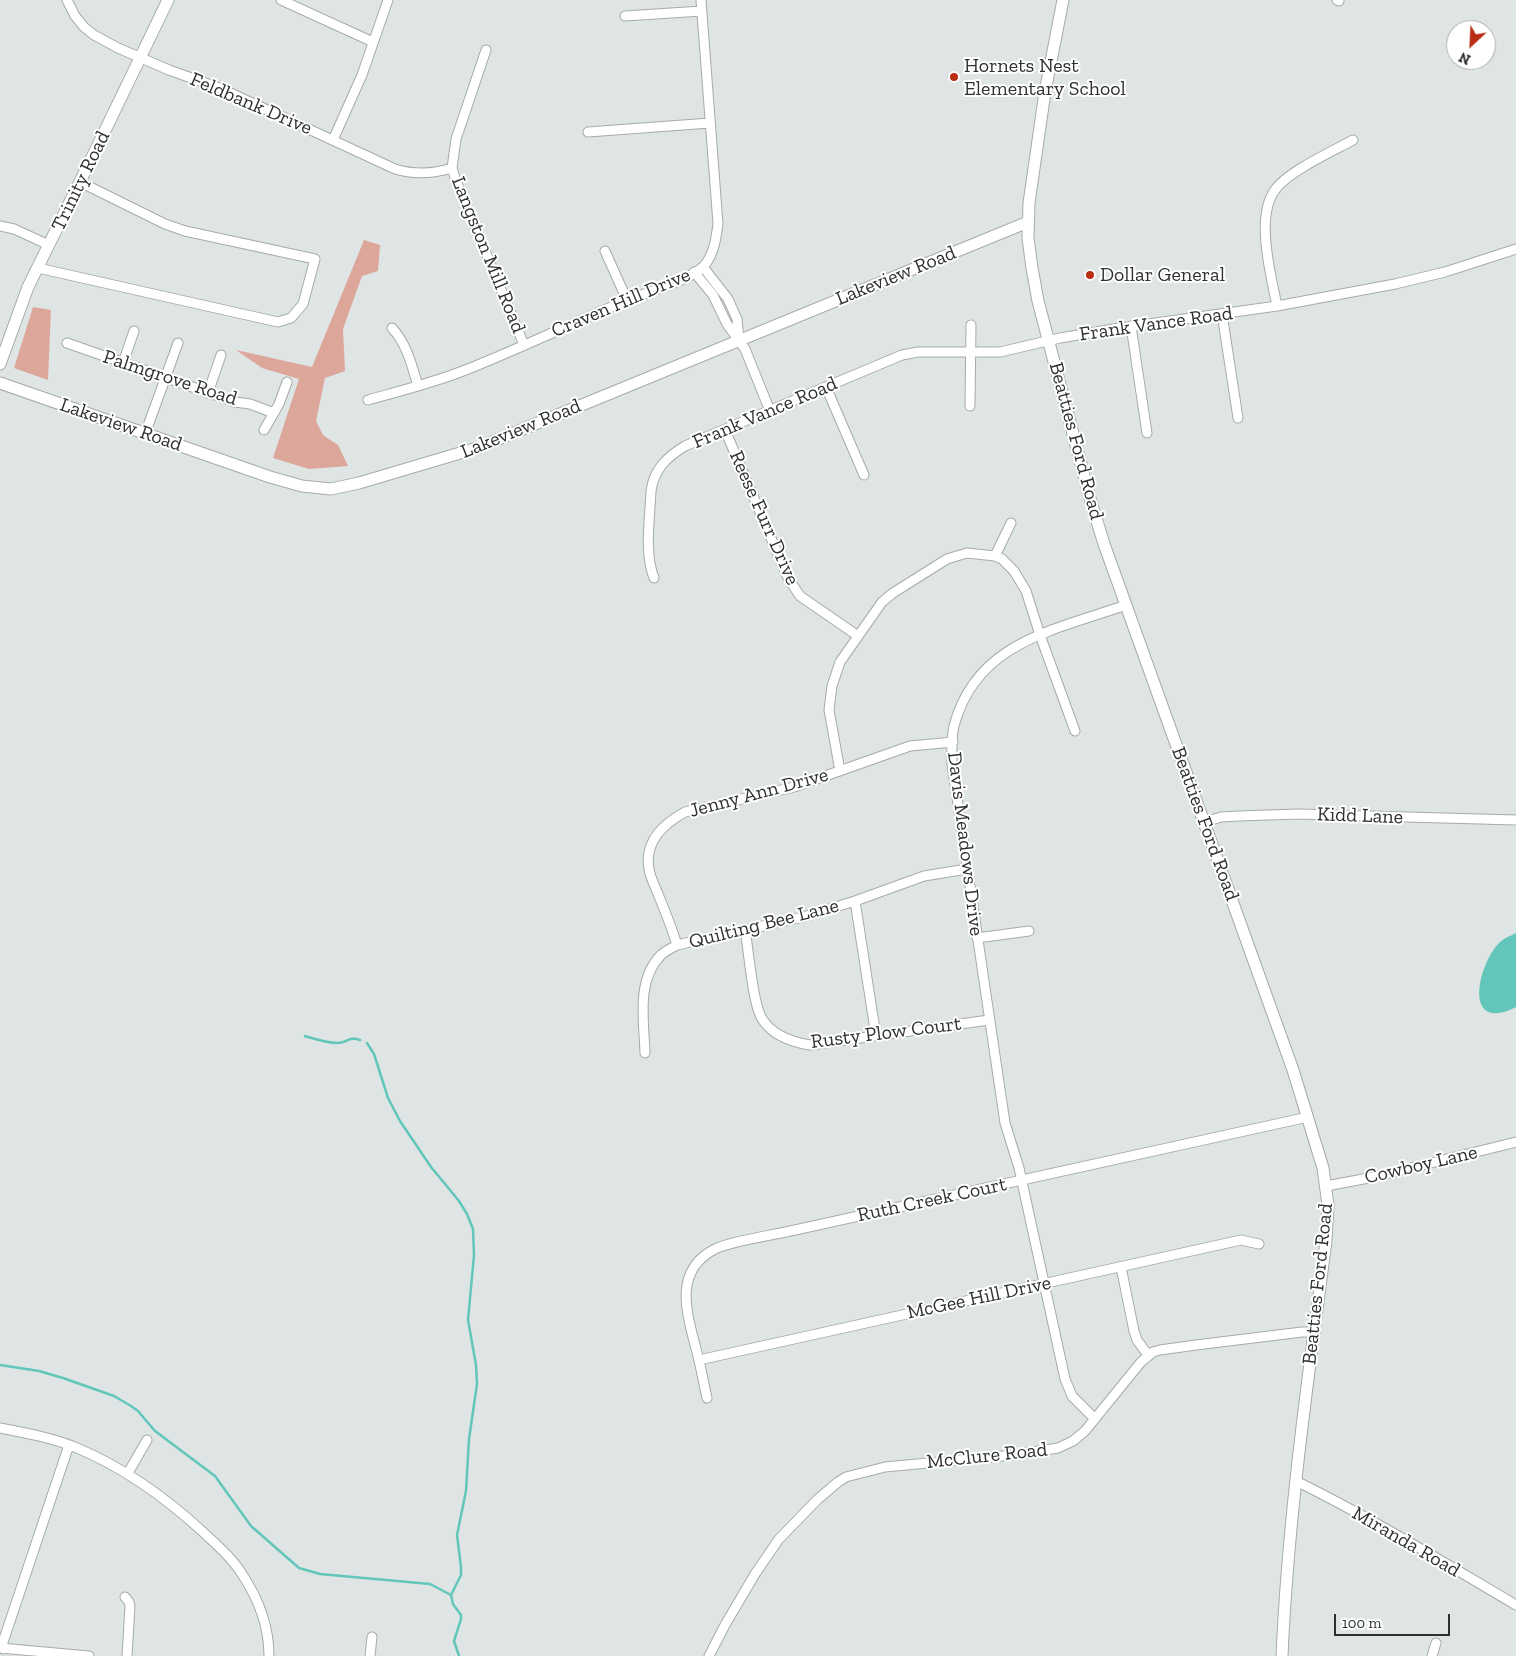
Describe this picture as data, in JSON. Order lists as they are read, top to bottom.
{
  "streets": {
    "main road": ["Trinity Road", "Lakeview Road", "Beatties Ford Road"],
    "street": [
      "Feldbank Drive",
      "Langston Mill Road",
      "Craven Hill Drive",
      "Frank Vance Road",
      "Palmgrove Road",
      "Reese Furr Drive",
      "Jenny Ann Drive",
      "Kidd Lane",
      "Davis Meadows Drive",
      "Quilting Bee Lane",
      "Rusty Plow Court",
      "Cowboy Lane",
      "Ruth Creek Court",
      "McGee Hill Drive",
      "McClure Road",
      "Miranda Road"
    ]
  },
  "crossings": [
    ["Feldbank Drive", "Trinity Road"],
    ["Feldbank Drive", "Langston Mill Road"],
    ["Langston Mill Road", "Craven Hill Drive"],
    ["Lakeview Road", "Beatties Ford Road"],
    ["Frank Vance Road", "Beatties Ford Road"],
    ["Frank Vance Road", "Reese Furr Drive"],
    ["Beatties Ford Road", "Kidd Lane"],
    ["Beatties Ford Road", "Davis Meadows Drive"],
    ["Beatties Ford Road", "Cowboy Lane"],
    ["Beatties Ford Road", "Ruth Creek Court"],
    ["Beatties Ford Road", "Miranda Road"],
    ["Jenny Ann Drive", "Davis Meadows Drive"],
    ["Jenny Ann Drive", "Quilting Bee Lane"],
    ["Davis Meadows Drive", "Quilting Bee Lane"],
    ["Davis Meadows Drive", "Rusty Plow Court"],
    ["Davis Meadows Drive", "Ruth Creek Court"],
    ["Davis Meadows Drive", "McGee Hill Drive"],
    ["Davis Meadows Drive", "McClure Road"],
    ["Quilting Bee Lane", "Rusty Plow Court"],
    ["Ruth Creek Court", "McGee Hill Drive"]
  ],
  "places": ["Hornets Nest Elementary School", "Dollar General"],
  "scale_bar": "100 m",
  "north": "bottom left"
}
